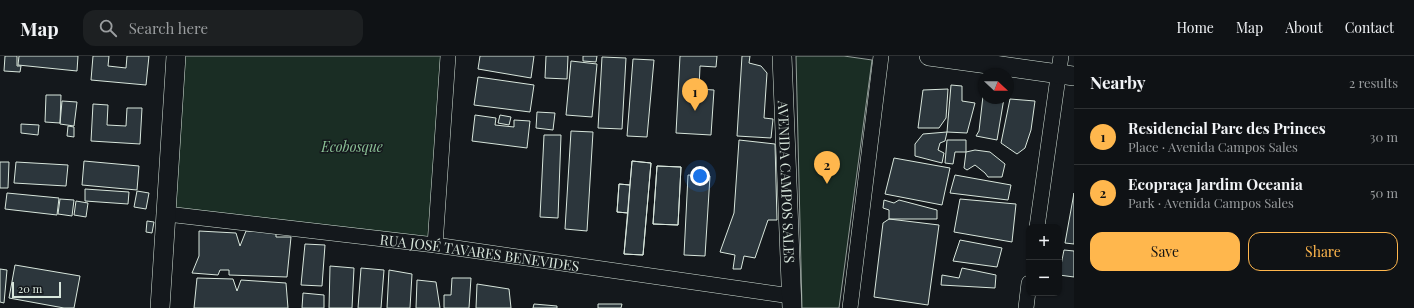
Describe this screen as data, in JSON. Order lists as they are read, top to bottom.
{
  "streets": {
    "street": ["AVENIDA CAMPOS SALES", "RUA JOSÉ TAVARES BENEVIDES"]
  },
  "crossings": [
    ["AVENIDA CAMPOS SALES", "RUA JOSÉ TAVARES BENEVIDES"]
  ],
  "parks": ["Ecobosque"],
  "scale_bar": "20 m",
  "north": "right",
  "page": {
    "header": "Map",
    "search": "Search here",
    "nav": [
      "Home",
      "Map",
      "About",
      "Contact"
    ],
    "heading": ["Nearby", "2 results"],
    "pins": ["1", "2"],
    "list": [
      {
        "mark": "1",
        "name": "Residencial Parc des Princes",
        "note": "Place · Avenida Campos Sales",
        "value": "30 m"
      },
      {
        "mark": "2",
        "name": "Ecopraça Jardim Oceania",
        "note": "Park · Avenida Campos Sales",
        "value": "50 m"
      }
    ],
    "buttons": ["Save", "Share"],
    "map_buttons": ["+", "−"],
    "scale": "20 m"
  }
}
